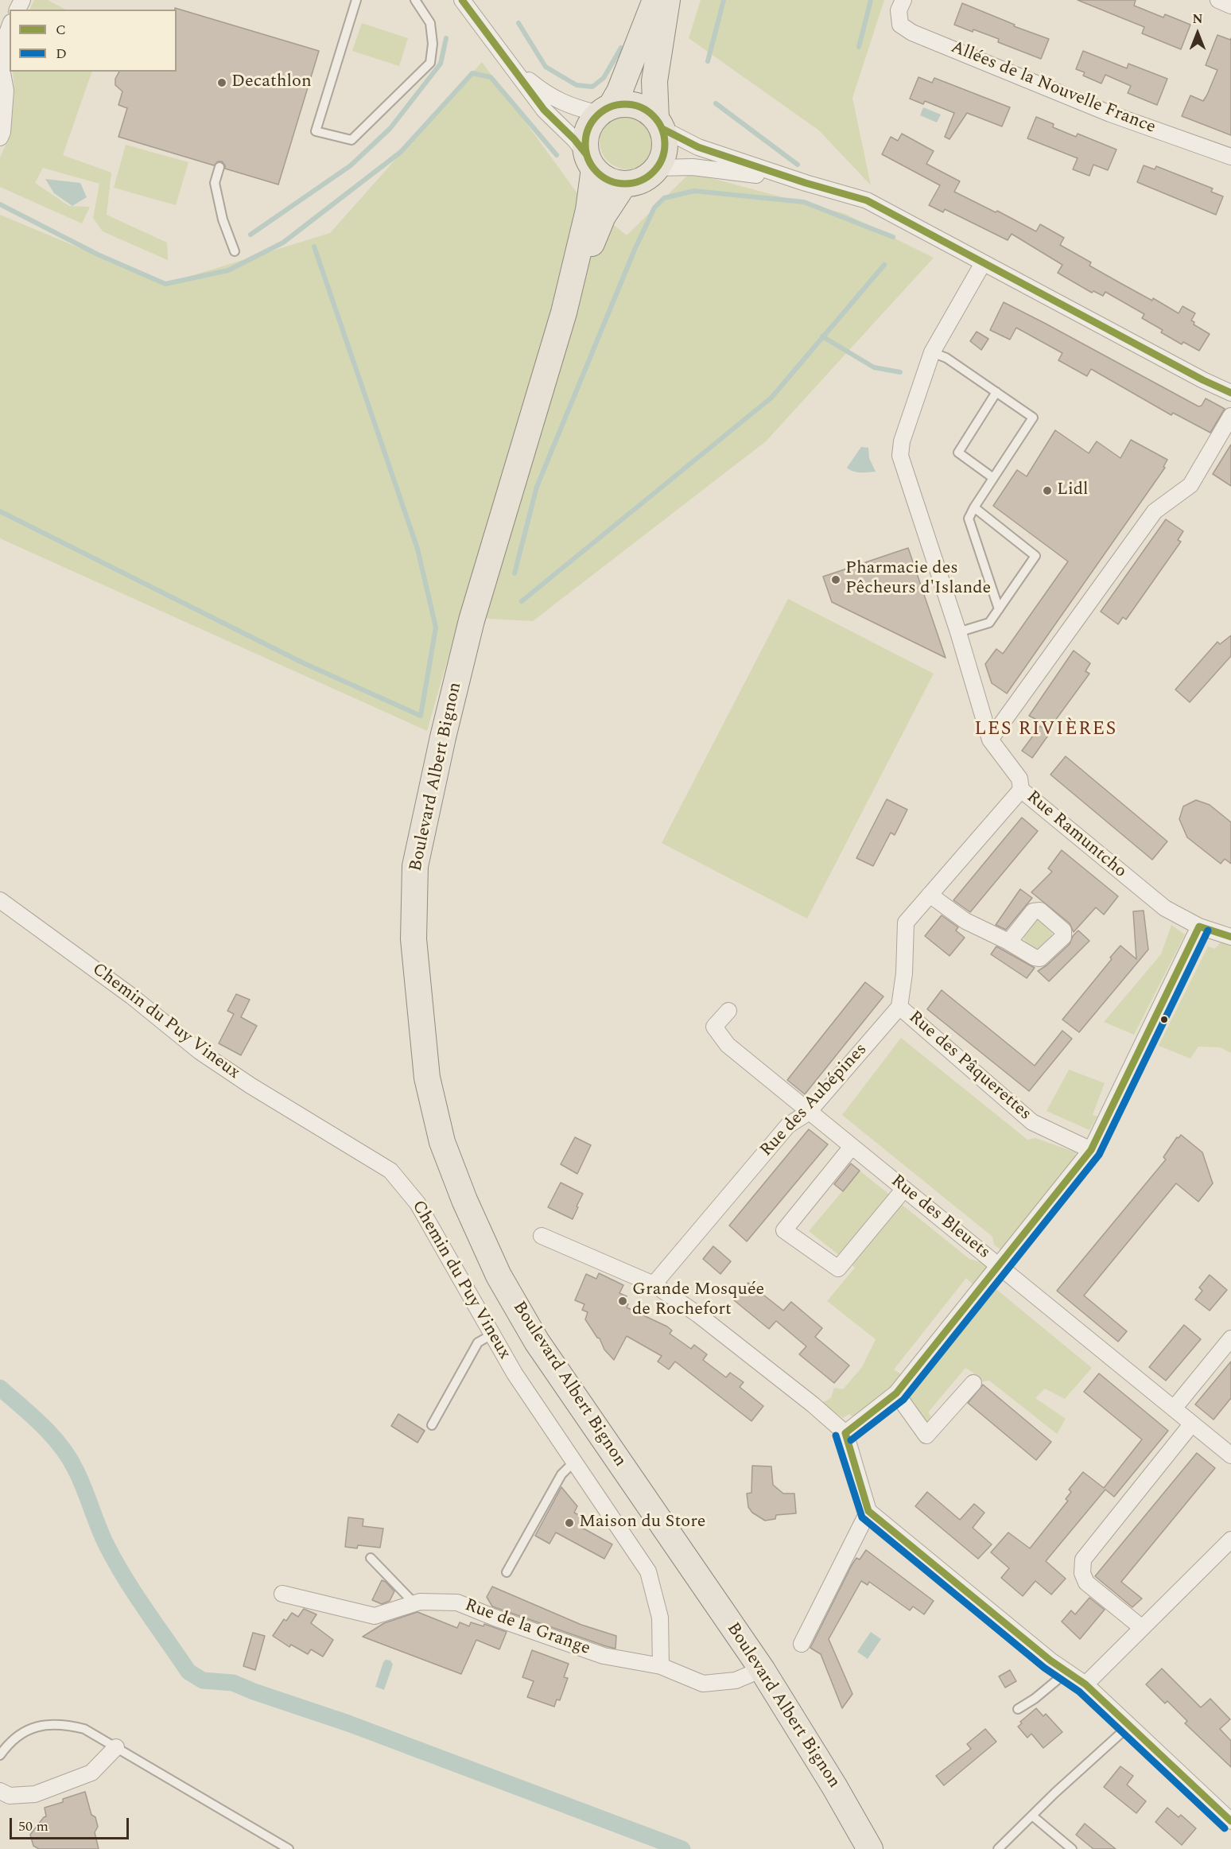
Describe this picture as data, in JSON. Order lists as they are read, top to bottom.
{
  "streets": {
    "main road": ["Boulevard Albert Bignon"],
    "street": [
      "Allées de la Nouvelle France",
      "Rue Ramuntcho",
      "Chemin du Puy Vineux",
      "Rue des Pâquerettes",
      "Rue des Aubépines",
      "Rue des Bleuets",
      "Rue de la Grange"
    ]
  },
  "crossings": [
    ["Chemin du Puy Vineux", "Rue de la Grange"],
    ["Rue des Pâquerettes", "Rue des Aubépines"],
    ["Rue des Aubépines", "Rue des Bleuets"]
  ],
  "districts": ["LES RIVIÈRES"],
  "places": [
    "Decathlon",
    "Lidl",
    "Pharmacie des Pêcheurs d'Islande",
    "Grande Mosquée de Rochefort",
    "Maison du Store"
  ],
  "lines": ["transit line C", "transit line D"],
  "legend": ["C", "D"],
  "scale_bar": "50 m",
  "north": "top"
}
